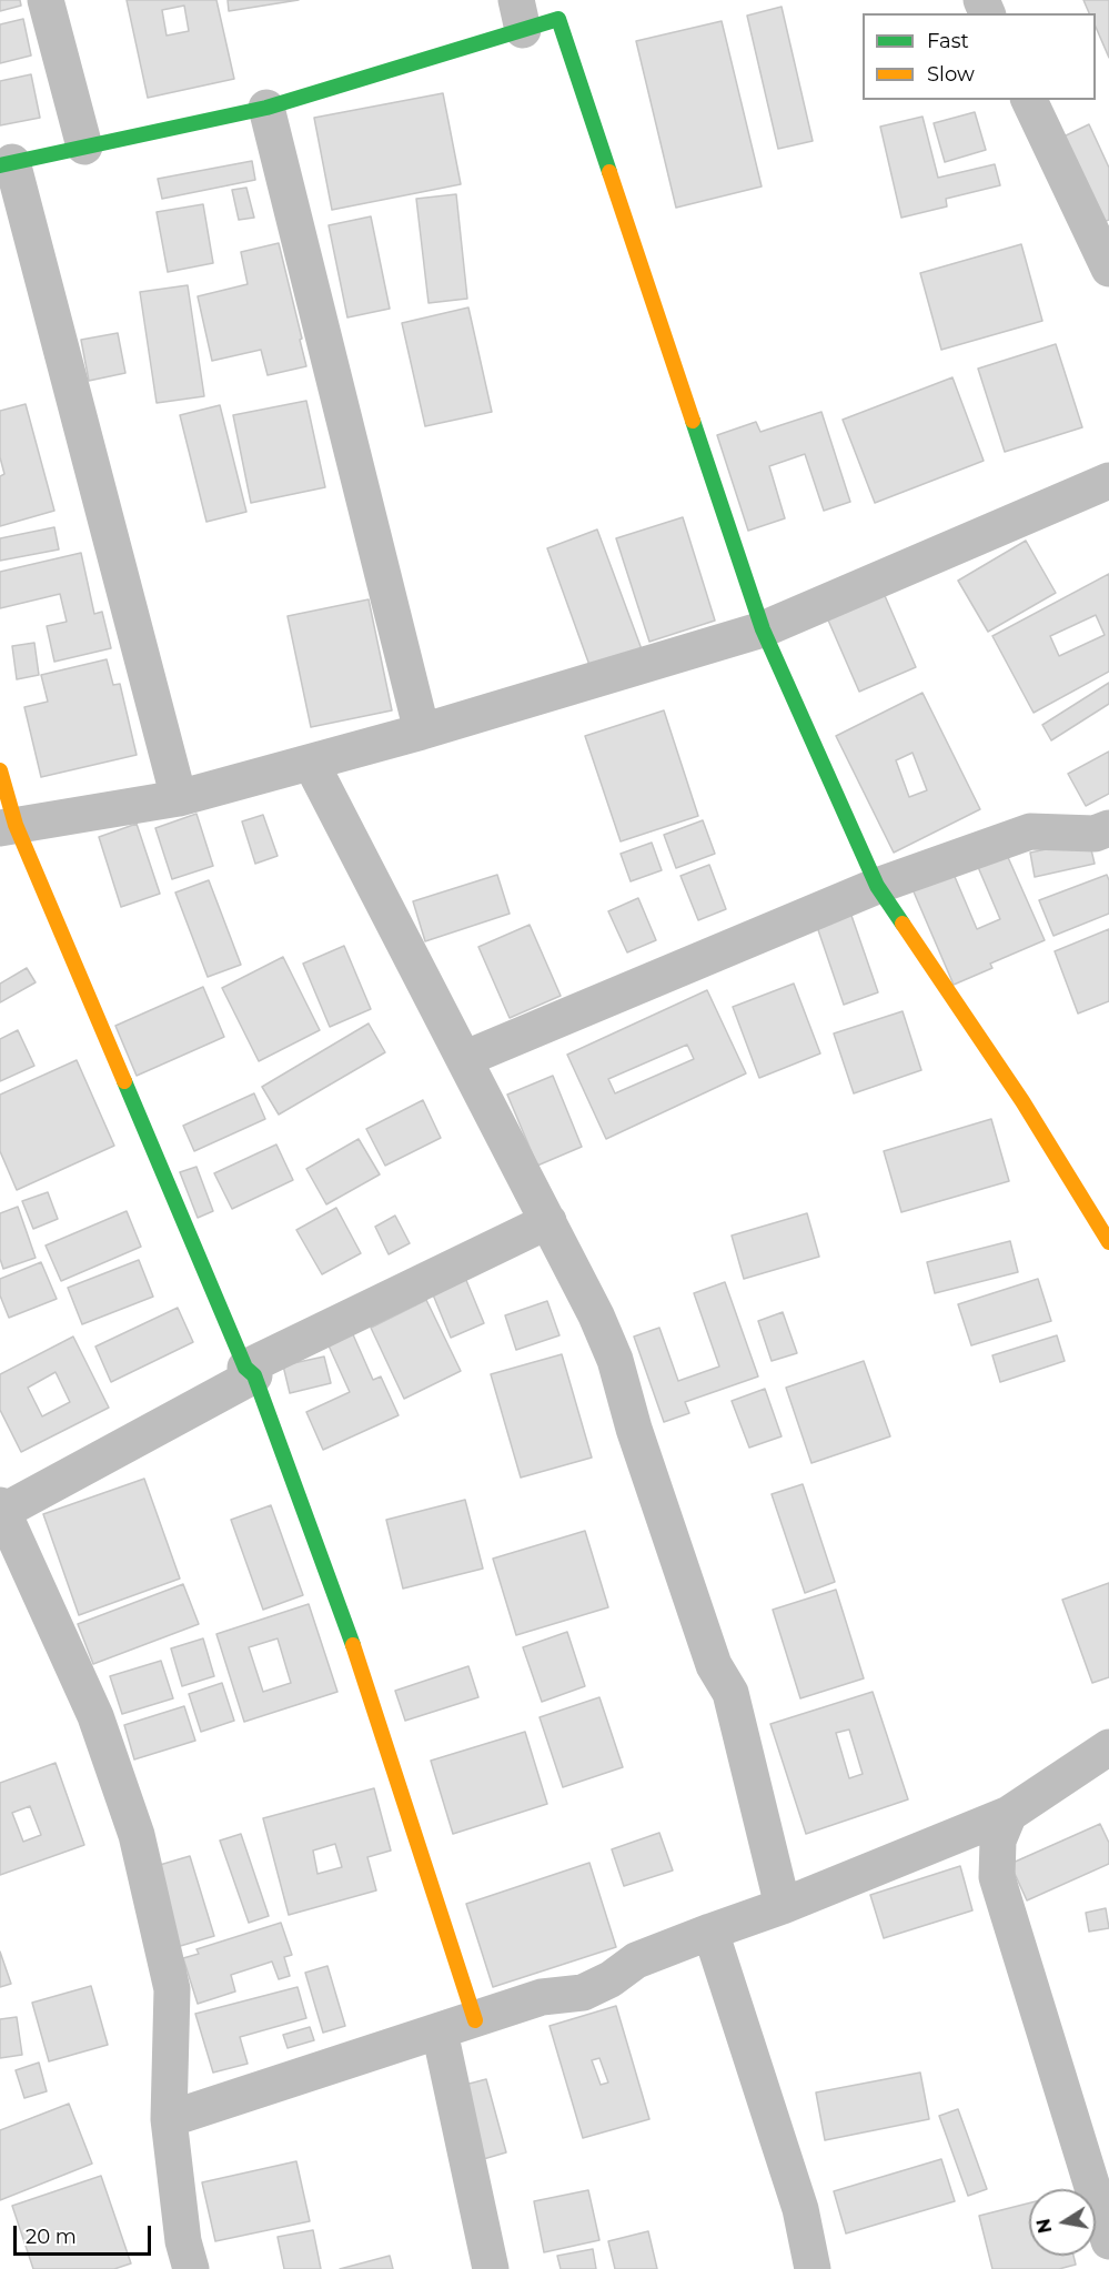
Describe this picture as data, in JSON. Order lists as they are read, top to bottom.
{
  "legend": ["Fast", "Slow"],
  "scale_bar": "20 m",
  "north": "left"
}
